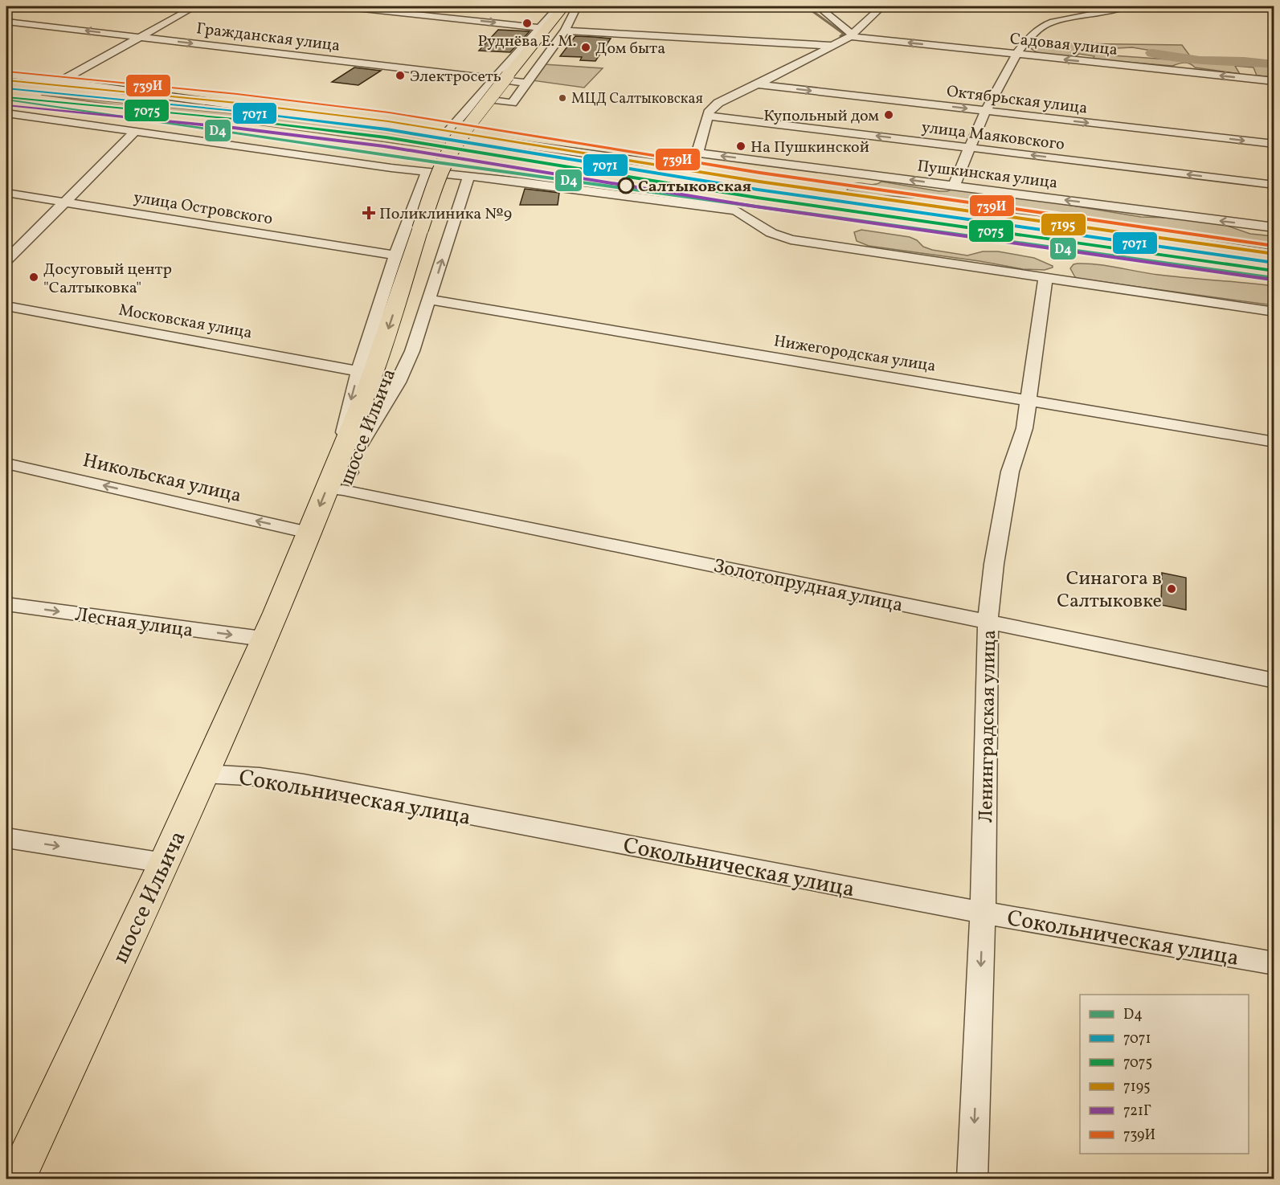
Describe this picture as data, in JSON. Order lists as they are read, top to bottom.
{
  "streets": {
    "main road": ["шоссе Ильича"],
    "street": [
      "Гражданская улица",
      "Садовая улица",
      "Октябрьская улица",
      "улица Маяковского",
      "Пушкинская улица",
      "улица Островского",
      "Московская улица",
      "Нижегородская улица",
      "Никольская улица",
      "Золотопрудная улица",
      "Лесная улица",
      "Ленинградская улица",
      "Сокольническая улица"
    ]
  },
  "crossings": [
    ["Нижегородская улица", "Ленинградская улица"],
    ["шоссе Ильича", "Никольская улица"],
    ["шоссе Ильича", "Золотопрудная улица"],
    ["шоссе Ильича", "Лесная улица"],
    ["шоссе Ильича", "Сокольническая улица"],
    ["Золотопрудная улица", "Ленинградская улица"],
    ["Ленинградская улица", "Сокольническая улица"]
  ],
  "one_way": ["Садовая улица", "Никольская улица", "Лесная улица"],
  "places": {
    "other": [
      "Руднёва Е. М.",
      "Дом быта",
      "Электросеть",
      "МЦД Салтыковская",
      "Купольный дом",
      "На Пушкинской",
      "Салтыковская",
      "Досуговый центр \"Салтыковка\"",
      "Синагога в Салтыковке"
    ],
    "health": ["Поликлиника №9"]
  },
  "lines": [
    "transit line 739И",
    "transit line 7195",
    "transit line 7071",
    "transit line 7075",
    "transit line D4",
    "transit line 721Г"
  ],
  "legend": [
    "D4",
    "7071",
    "7075",
    "7195",
    "721Г",
    "739И"
  ]
}
